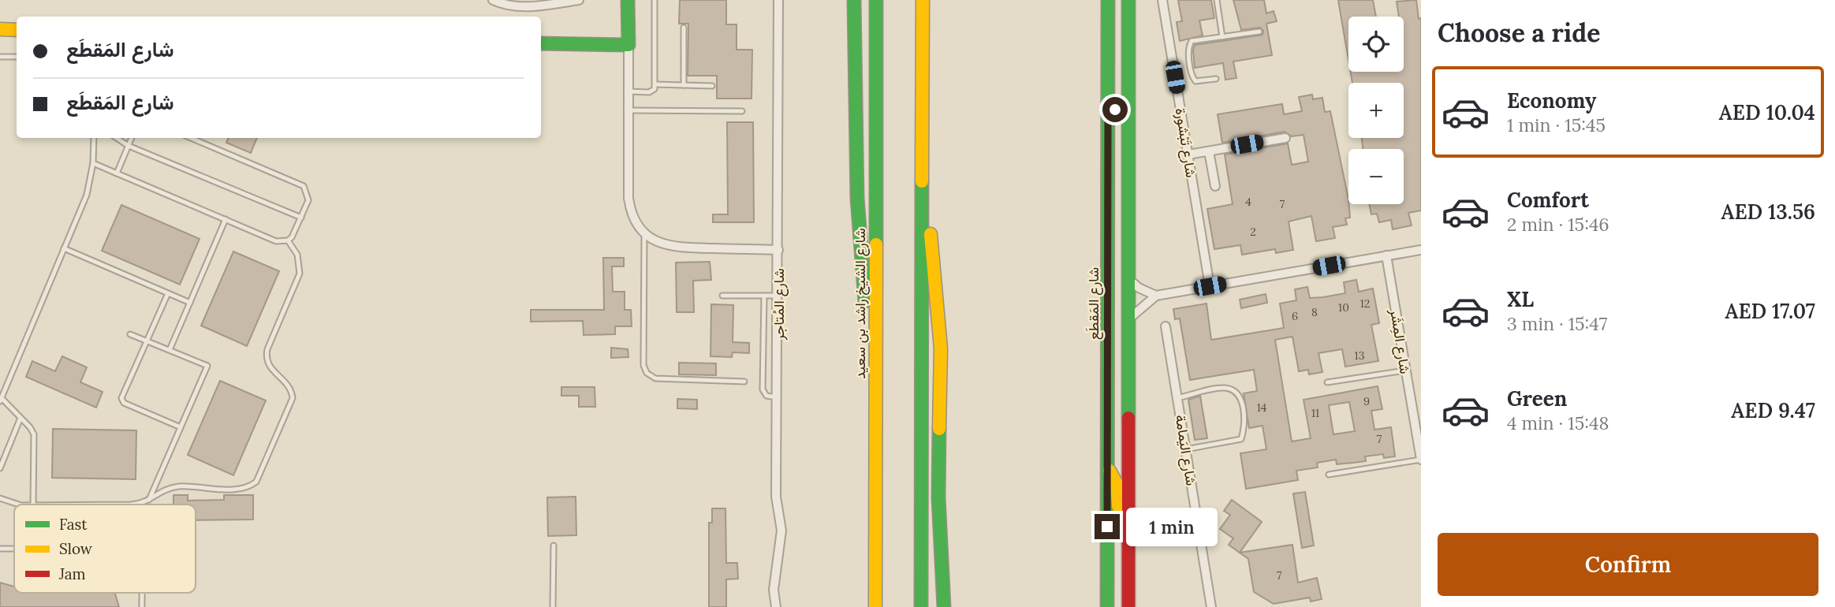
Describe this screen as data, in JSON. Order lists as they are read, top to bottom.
{
  "streets": {
    "main road": ["شارع الشيخ راشد بن سعيد", "شارع المَقطَع"],
    "street": [
      "شارع تَبْشورة",
      "شارع المُتاجر",
      "شارع المِشَر",
      "شارع اليَمامة"
    ]
  },
  "house_numbers": [
    "4",
    "7",
    "2",
    "12",
    "10",
    "8",
    "6",
    "13",
    "9",
    "14",
    "11",
    "7",
    "7"
  ],
  "legend": ["Fast", "Slow", "Jam"],
  "page": {
    "heading": "Choose a ride",
    "map_buttons": ["+", "−"],
    "banner": ["شارع المَقطَع", "شارع المَقطَع"],
    "list": [
      {
        "name": "Economy",
        "note": "1 min · 15:45",
        "value": "AED 10.04"
      },
      {
        "name": "Comfort",
        "note": "2 min · 15:46",
        "value": "AED 13.56"
      },
      {
        "name": "XL",
        "note": "3 min · 15:47",
        "value": "AED 17.07"
      },
      {
        "name": "Green",
        "note": "4 min · 15:48",
        "value": "AED 9.47"
      }
    ],
    "bubble": "1 min",
    "buttons": "Confirm"
  }
}
